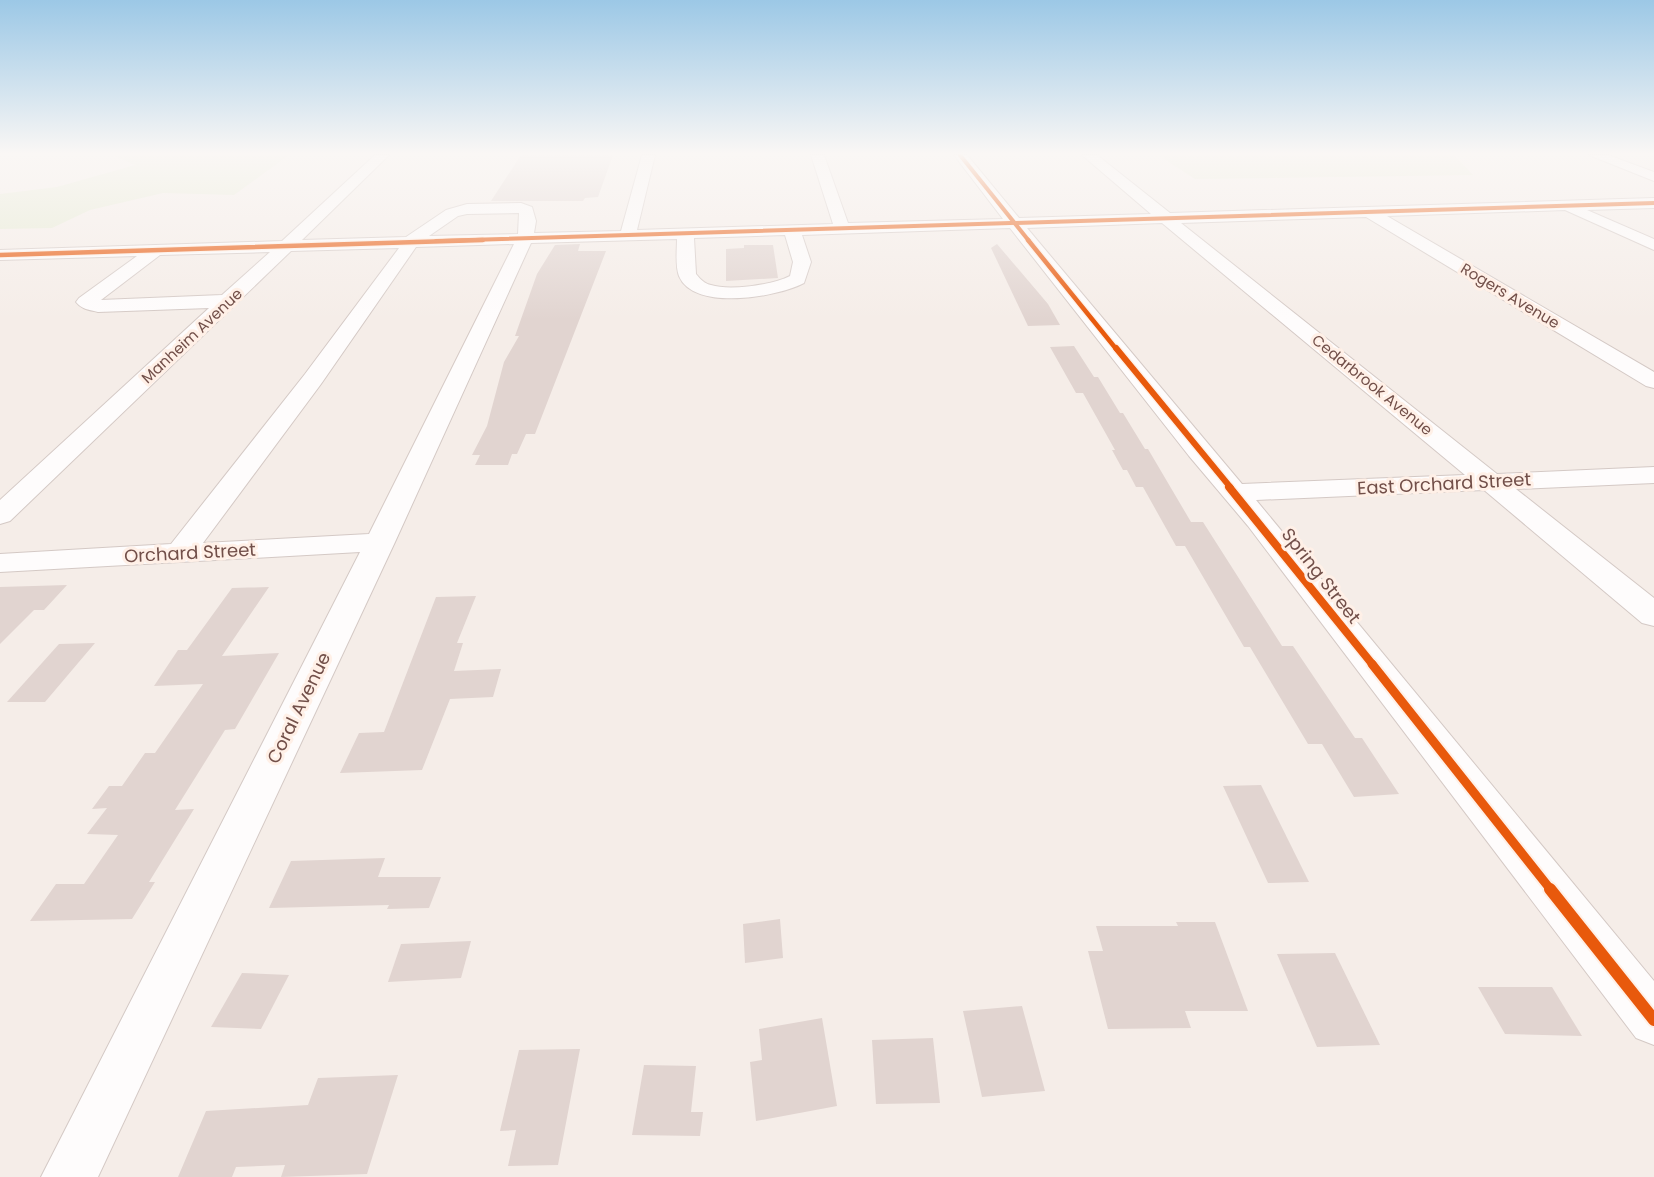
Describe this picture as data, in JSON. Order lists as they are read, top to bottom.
{
  "streets": {
    "street": [
      "Rogers Avenue",
      "Manheim Avenue",
      "Cedarbrook Avenue",
      "East Orchard Street",
      "Orchard Street",
      "Spring Street",
      "Coral Avenue"
    ]
  },
  "crossings": [
    ["Cedarbrook Avenue", "East Orchard Street"],
    ["East Orchard Street", "Spring Street"],
    ["Orchard Street", "Coral Avenue"]
  ]
}
